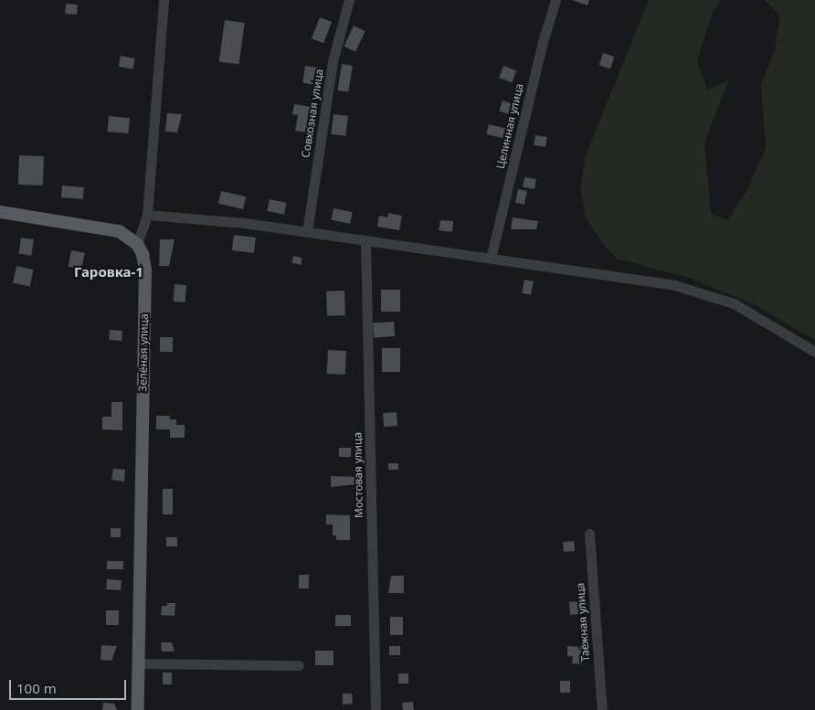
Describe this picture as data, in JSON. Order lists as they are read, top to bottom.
{
  "streets": {
    "main road": ["Зелёная улица"],
    "street": [
      "Совхозная улица",
      "Целинная улица",
      "Мостовая улица",
      "Таёжная улица"
    ]
  },
  "districts": ["Гаровка-1"],
  "scale_bar": "100 m"
}
